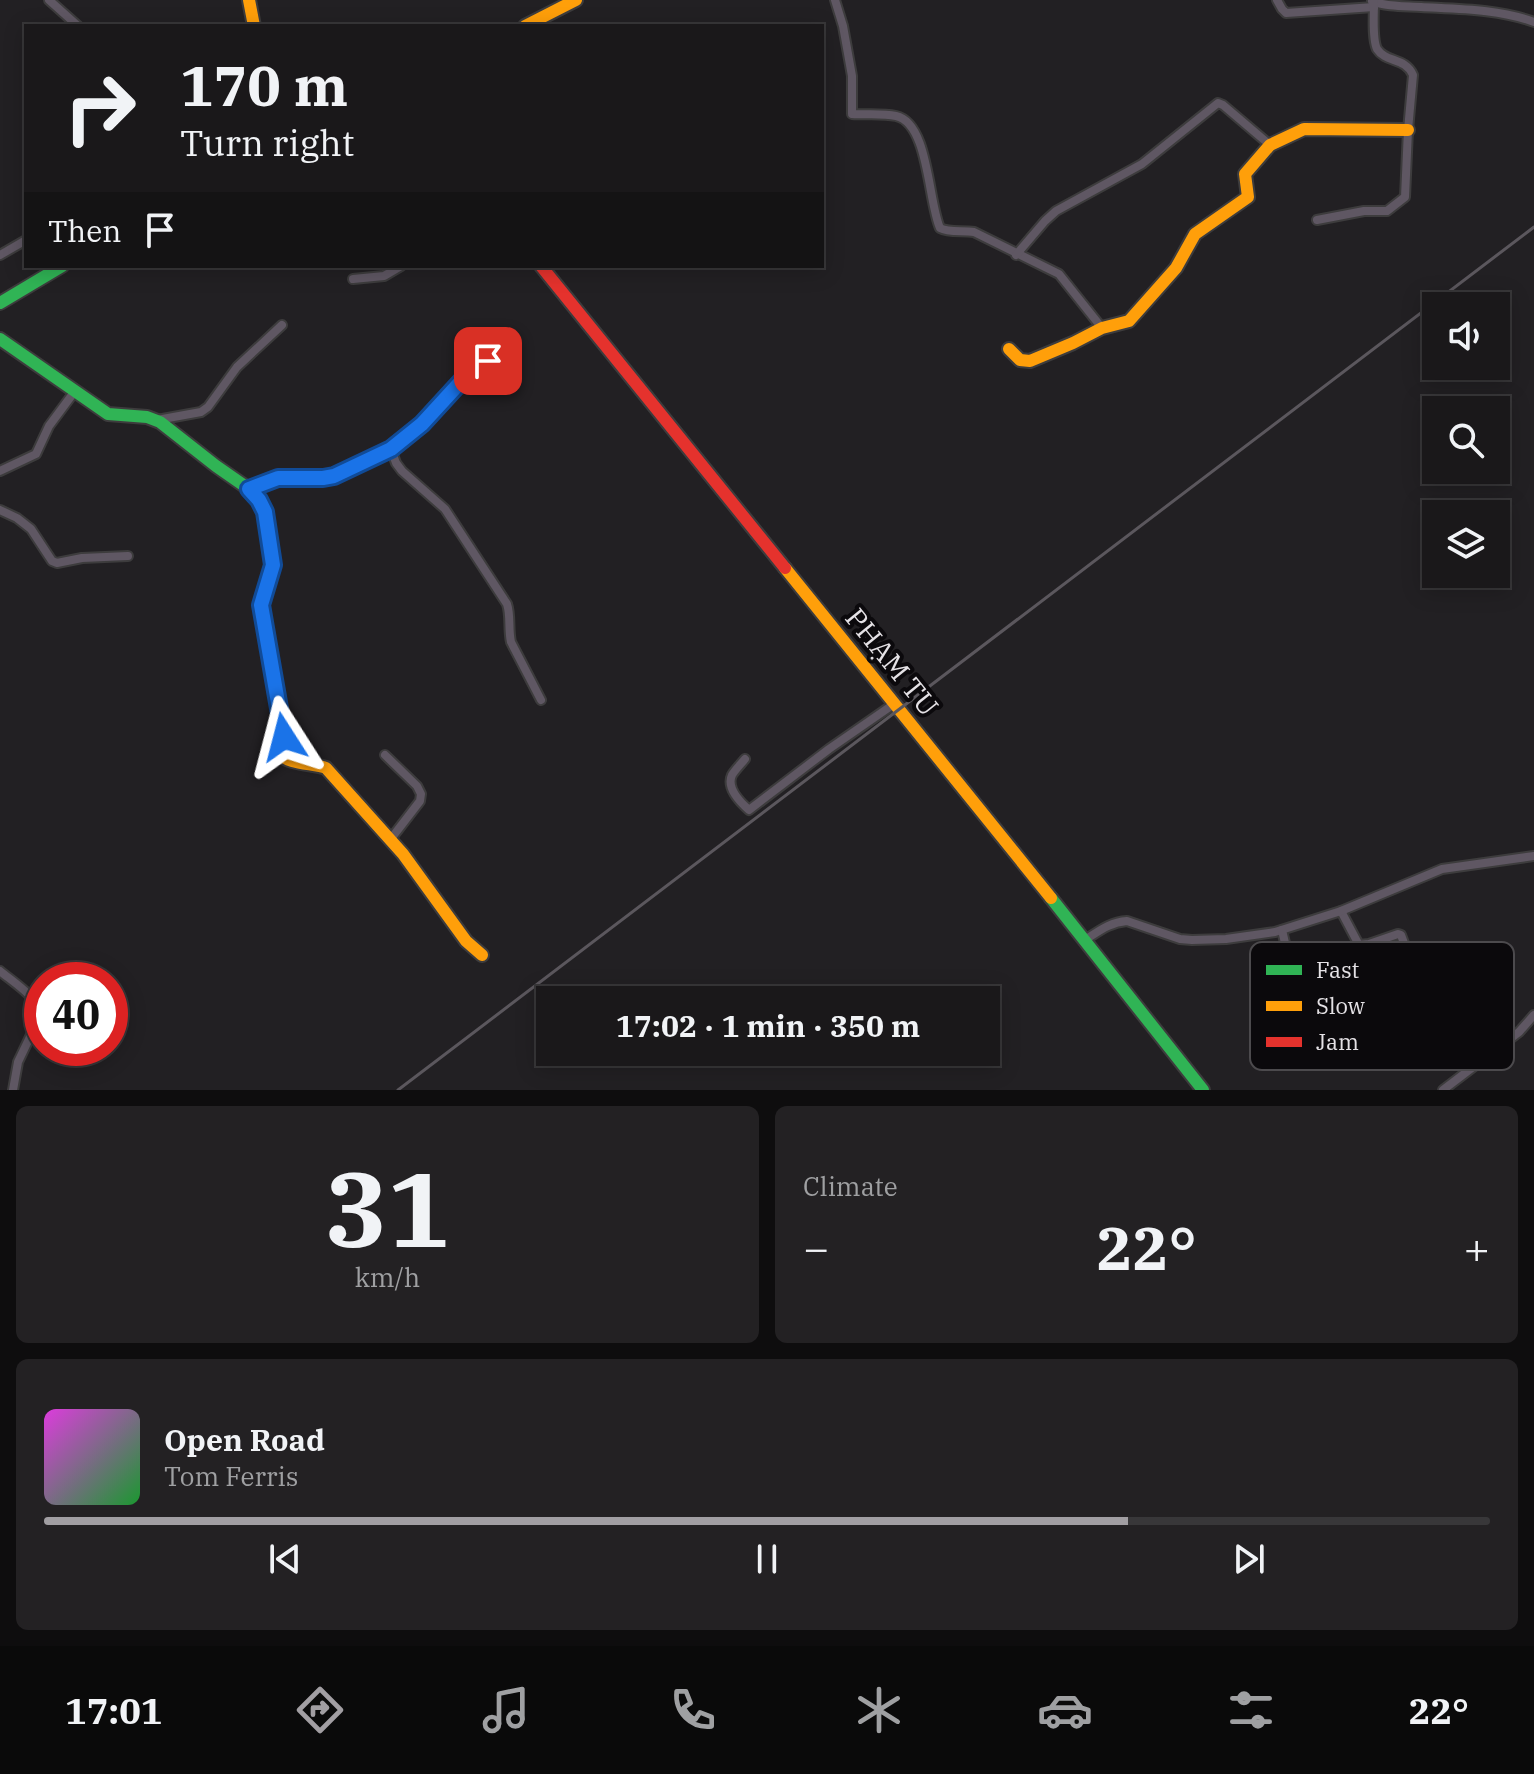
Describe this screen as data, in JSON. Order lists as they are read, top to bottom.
{
  "streets": {
    "main road": ["PHẠM TU"]
  },
  "legend": ["Fast", "Slow", "Jam"],
  "page": {
    "turn": ["170 m", "Turn right"],
    "then": "Then",
    "limit": "40",
    "trip": "17:02 · 1 min · 350 m",
    "tile": [
      ["31", "km/h"],
      "Climate"
    ],
    "heat": ["−", "22°", "+"],
    "song": ["Open Road", "Tom Ferris"],
    "tabs": ["17:01", "22°"]
  }
}
